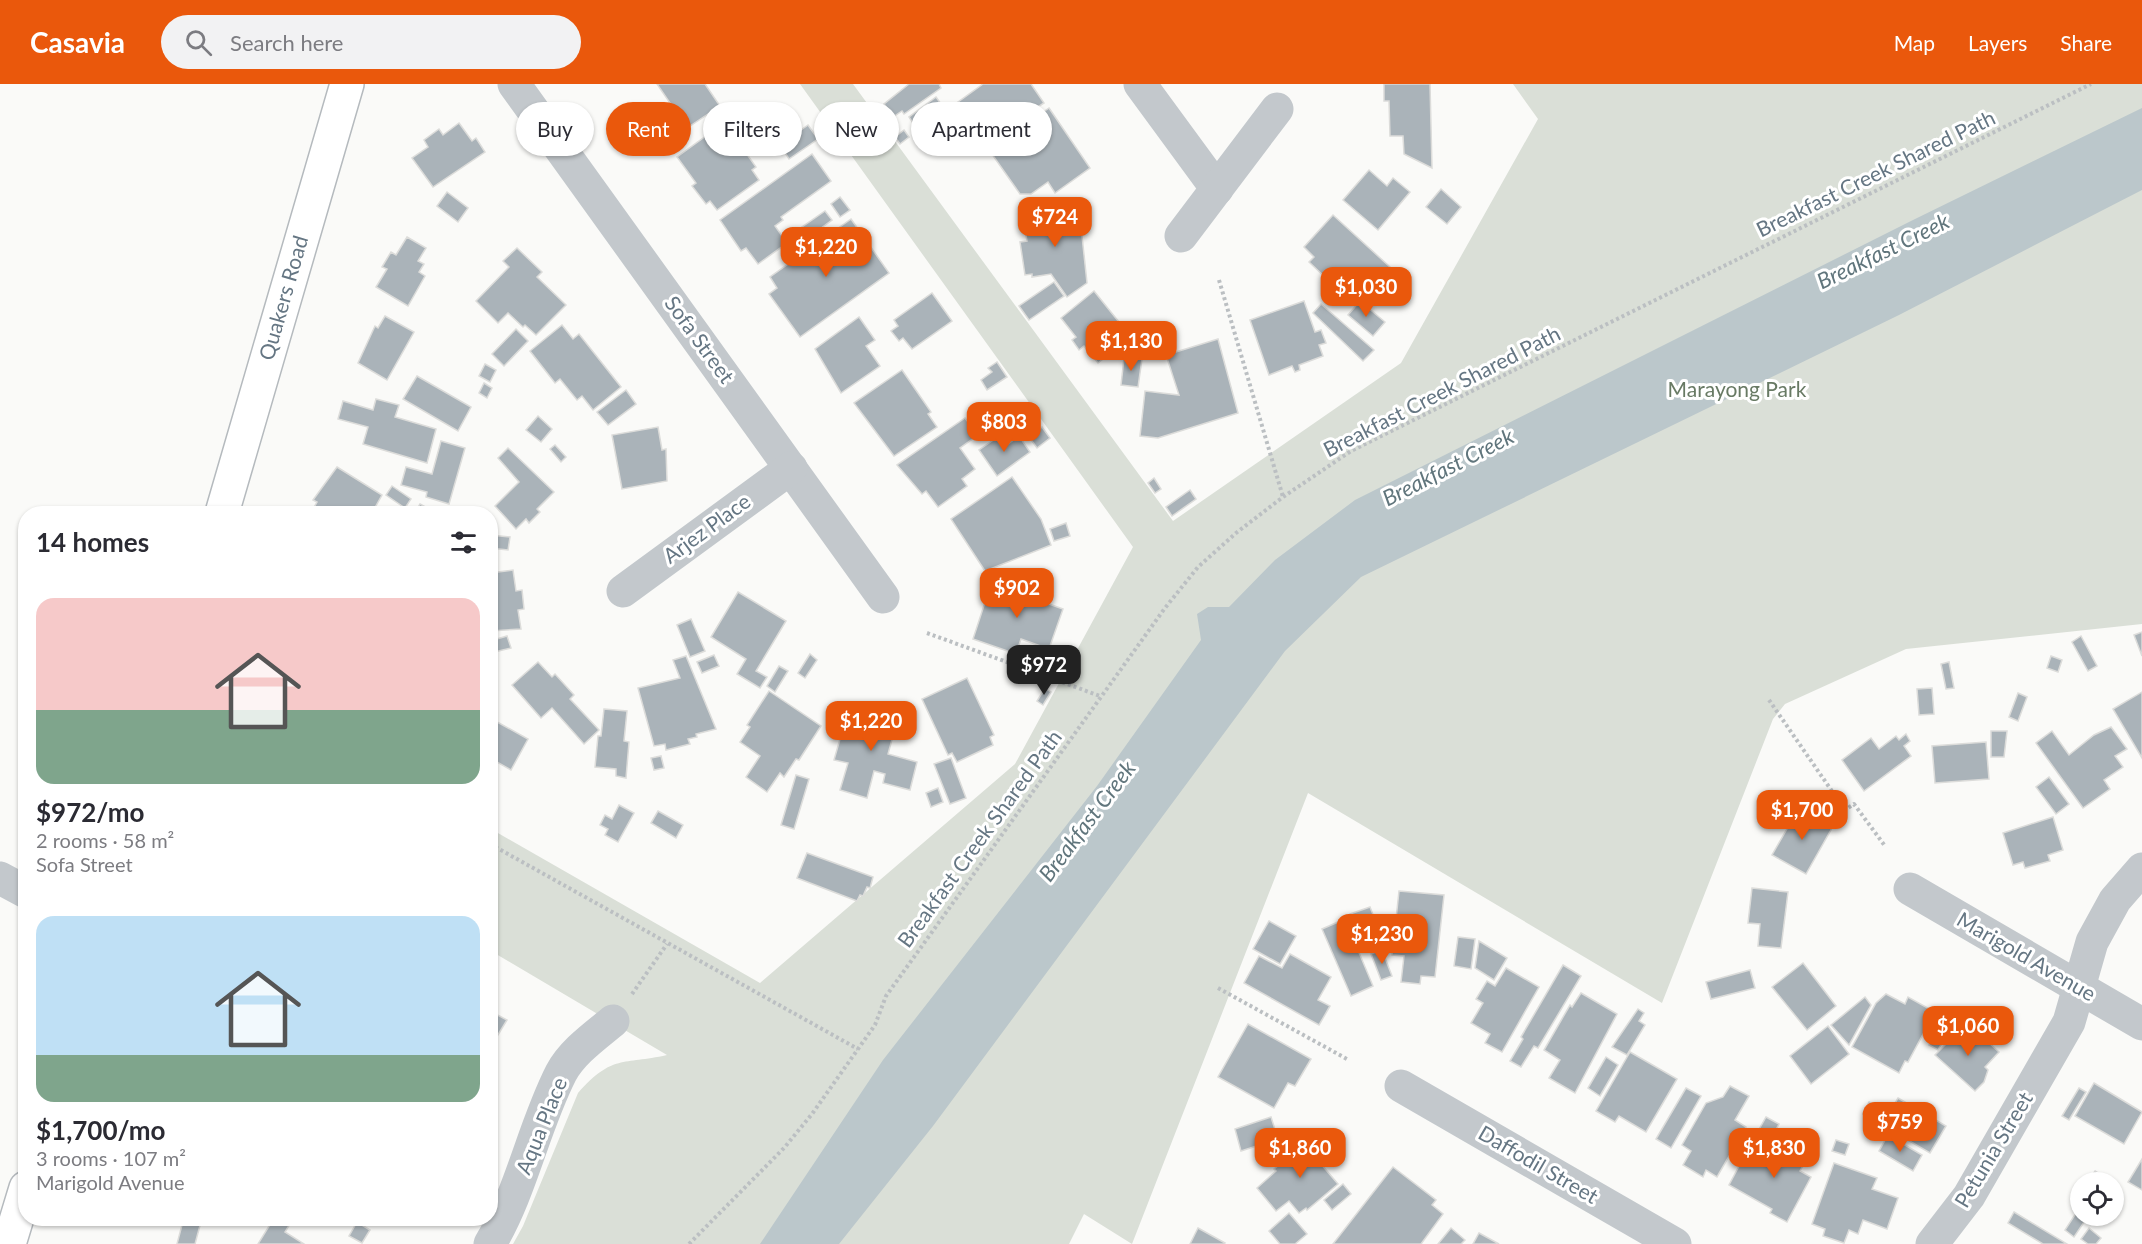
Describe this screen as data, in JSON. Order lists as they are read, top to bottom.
{
  "streets": {
    "main road": ["Quakers Road"],
    "street": [
      "Sofa Street",
      "Arjez Place",
      "Marigold Avenue",
      "Aqua Place",
      "Petunia Street",
      "Daffodil Street"
    ],
    "path": ["Breakfast Creek Shared Path"]
  },
  "crossings": [
    ["Sofa Street", "Arjez Place"],
    ["Marigold Avenue", "Petunia Street"]
  ],
  "water": ["Breakfast Creek"],
  "parks": ["Marayong Park"],
  "page": {
    "header": "Casavia",
    "search": "Search here",
    "nav": ["Map", "Layers", "Share"],
    "chip": [
      "Buy",
      "Rent",
      "Filters",
      "New",
      "Apartment"
    ],
    "price": [
      "$724",
      "$1,220",
      "$1,030",
      "$1,130",
      "$803",
      "$902",
      "$972",
      "$1,220",
      "$1,700",
      "$1,230",
      "$1,060",
      "$759",
      "$1,860",
      "$1,830"
    ],
    "heading": "14 homes",
    "list": [
      {
        "name": "$972/mo",
        "note": "2 rooms · 58 m² · Sofa Street"
      },
      {
        "name": "$1,700/mo",
        "note": "3 rooms · 107 m² · Marigold Avenue"
      }
    ]
  }
}
